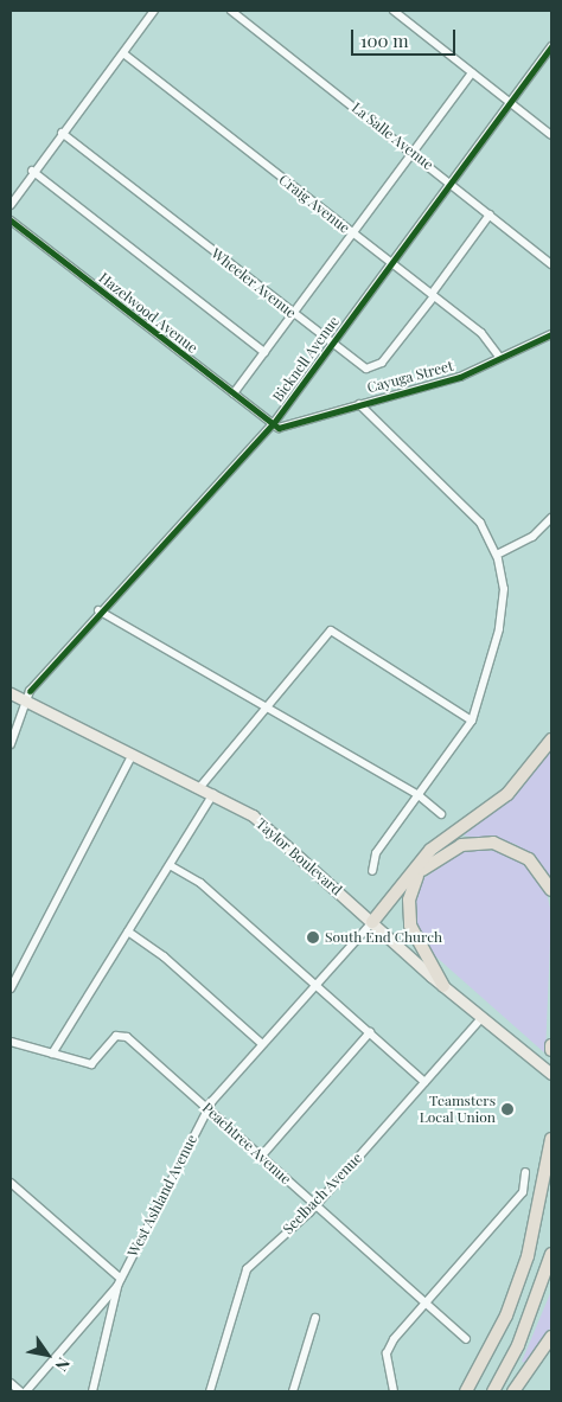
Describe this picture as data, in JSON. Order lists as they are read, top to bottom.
{
  "streets": {
    "main road": ["Taylor Boulevard"],
    "street": [
      "La Salle Avenue",
      "Craig Avenue",
      "Wheeler Avenue",
      "Hazelwood Avenue",
      "Bicknell Avenue",
      "Cayuga Street",
      "Peachtree Avenue",
      "Seelbach Avenue",
      "West Ashland Avenue"
    ]
  },
  "crossings": [
    ["La Salle Avenue", "Wheeler Avenue"],
    ["La Salle Avenue", "Bicknell Avenue"],
    ["Craig Avenue", "Wheeler Avenue"],
    ["Craig Avenue", "Bicknell Avenue"],
    ["Craig Avenue", "Cayuga Street"],
    ["Wheeler Avenue", "Bicknell Avenue"],
    ["Hazelwood Avenue", "Bicknell Avenue"],
    ["Hazelwood Avenue", "Cayuga Street"],
    ["Bicknell Avenue", "Cayuga Street"],
    ["Bicknell Avenue", "Taylor Boulevard"],
    ["Taylor Boulevard", "Seelbach Avenue"],
    ["Taylor Boulevard", "West Ashland Avenue"],
    ["Peachtree Avenue", "Seelbach Avenue"],
    ["Peachtree Avenue", "West Ashland Avenue"]
  ],
  "places": ["South End Church", "Teamsters Local Union"],
  "scale_bar": "100 m",
  "north": "bottom right"
}
